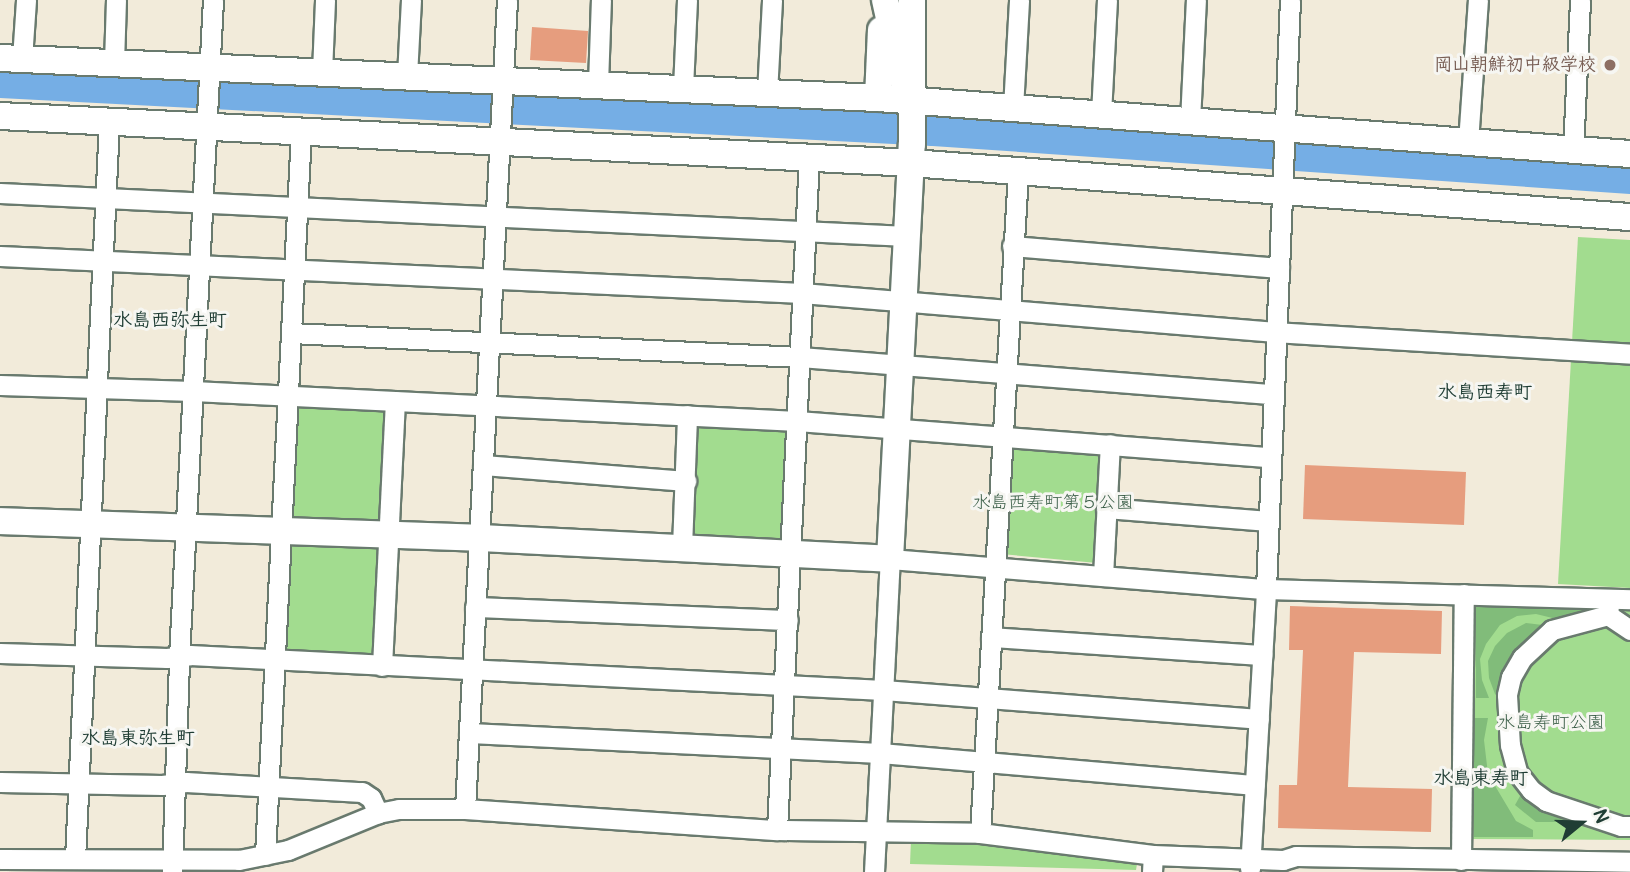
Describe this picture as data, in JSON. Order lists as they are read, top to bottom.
{
  "districts": [
    "水島西弥生町",
    "水島西寿町",
    "水島東弥生町",
    "水島東寿町"
  ],
  "parks": ["水島西寿町第５公園", "水島寿町公園"],
  "places": ["岡山朝鮮初中級学校"],
  "north": "right"
}
